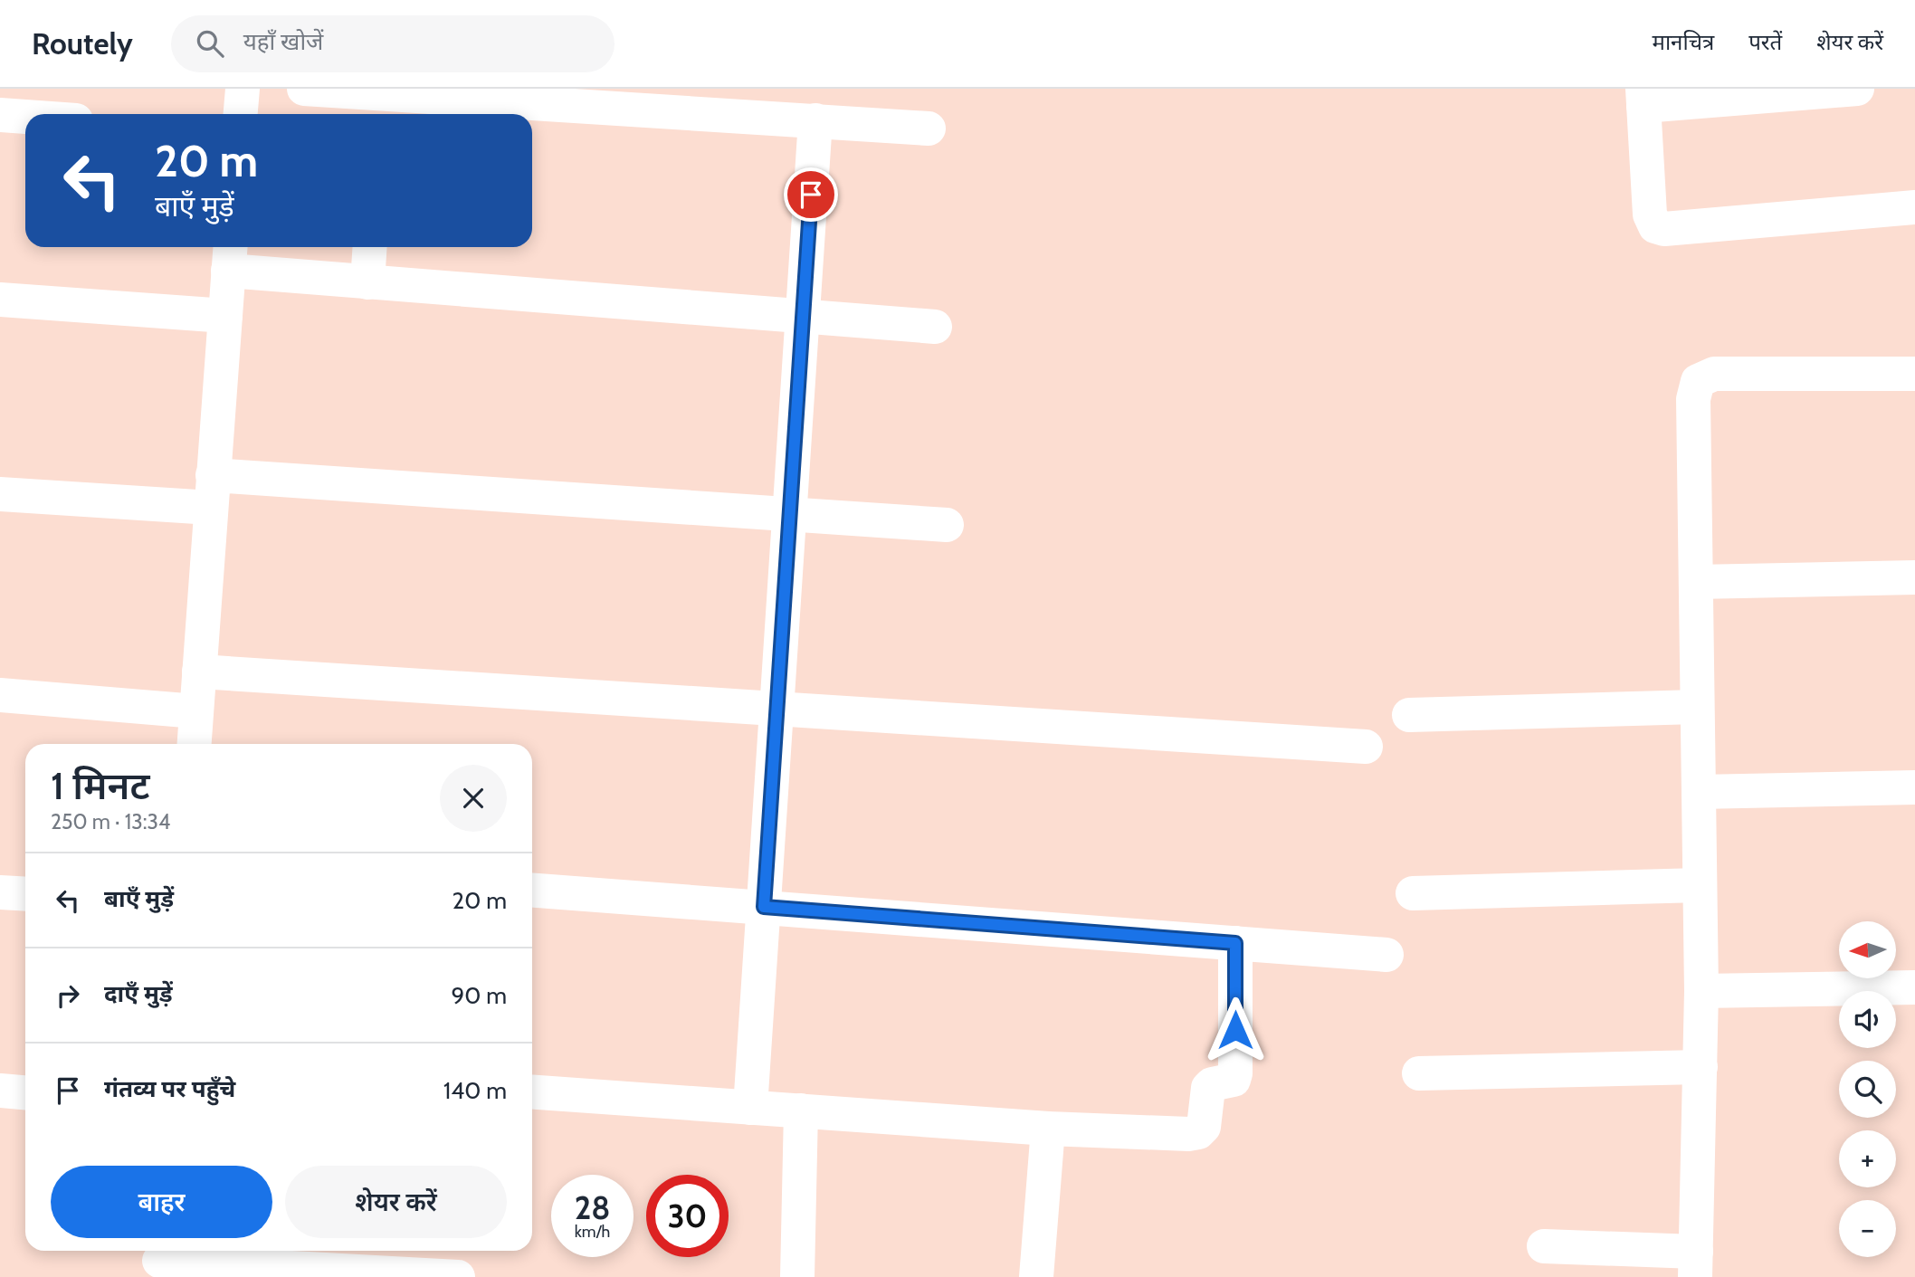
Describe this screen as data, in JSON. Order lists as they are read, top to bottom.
{
  "north": "left",
  "page": {
    "header": "Routely",
    "search": "यहाँ खोजें",
    "nav": ["मानचित्र", "परतें", "शेयर करें"],
    "turn": ["20 m", "बाएँ मुड़ें"],
    "heading": ["1 मिनट", "250 m · 13:34"],
    "list": [
      {
        "name": "बाएँ मुड़ें",
        "value": "20 m"
      },
      {
        "name": "दाएँ मुड़ें",
        "value": "90 m"
      },
      {
        "name": "गंतव्य पर पहुँचे",
        "value": "140 m"
      }
    ],
    "map_buttons": ["+", "−"],
    "buttons": ["बाहर", "शेयर करें"],
    "speed": "28 km/h",
    "limit": "30"
  }
}
